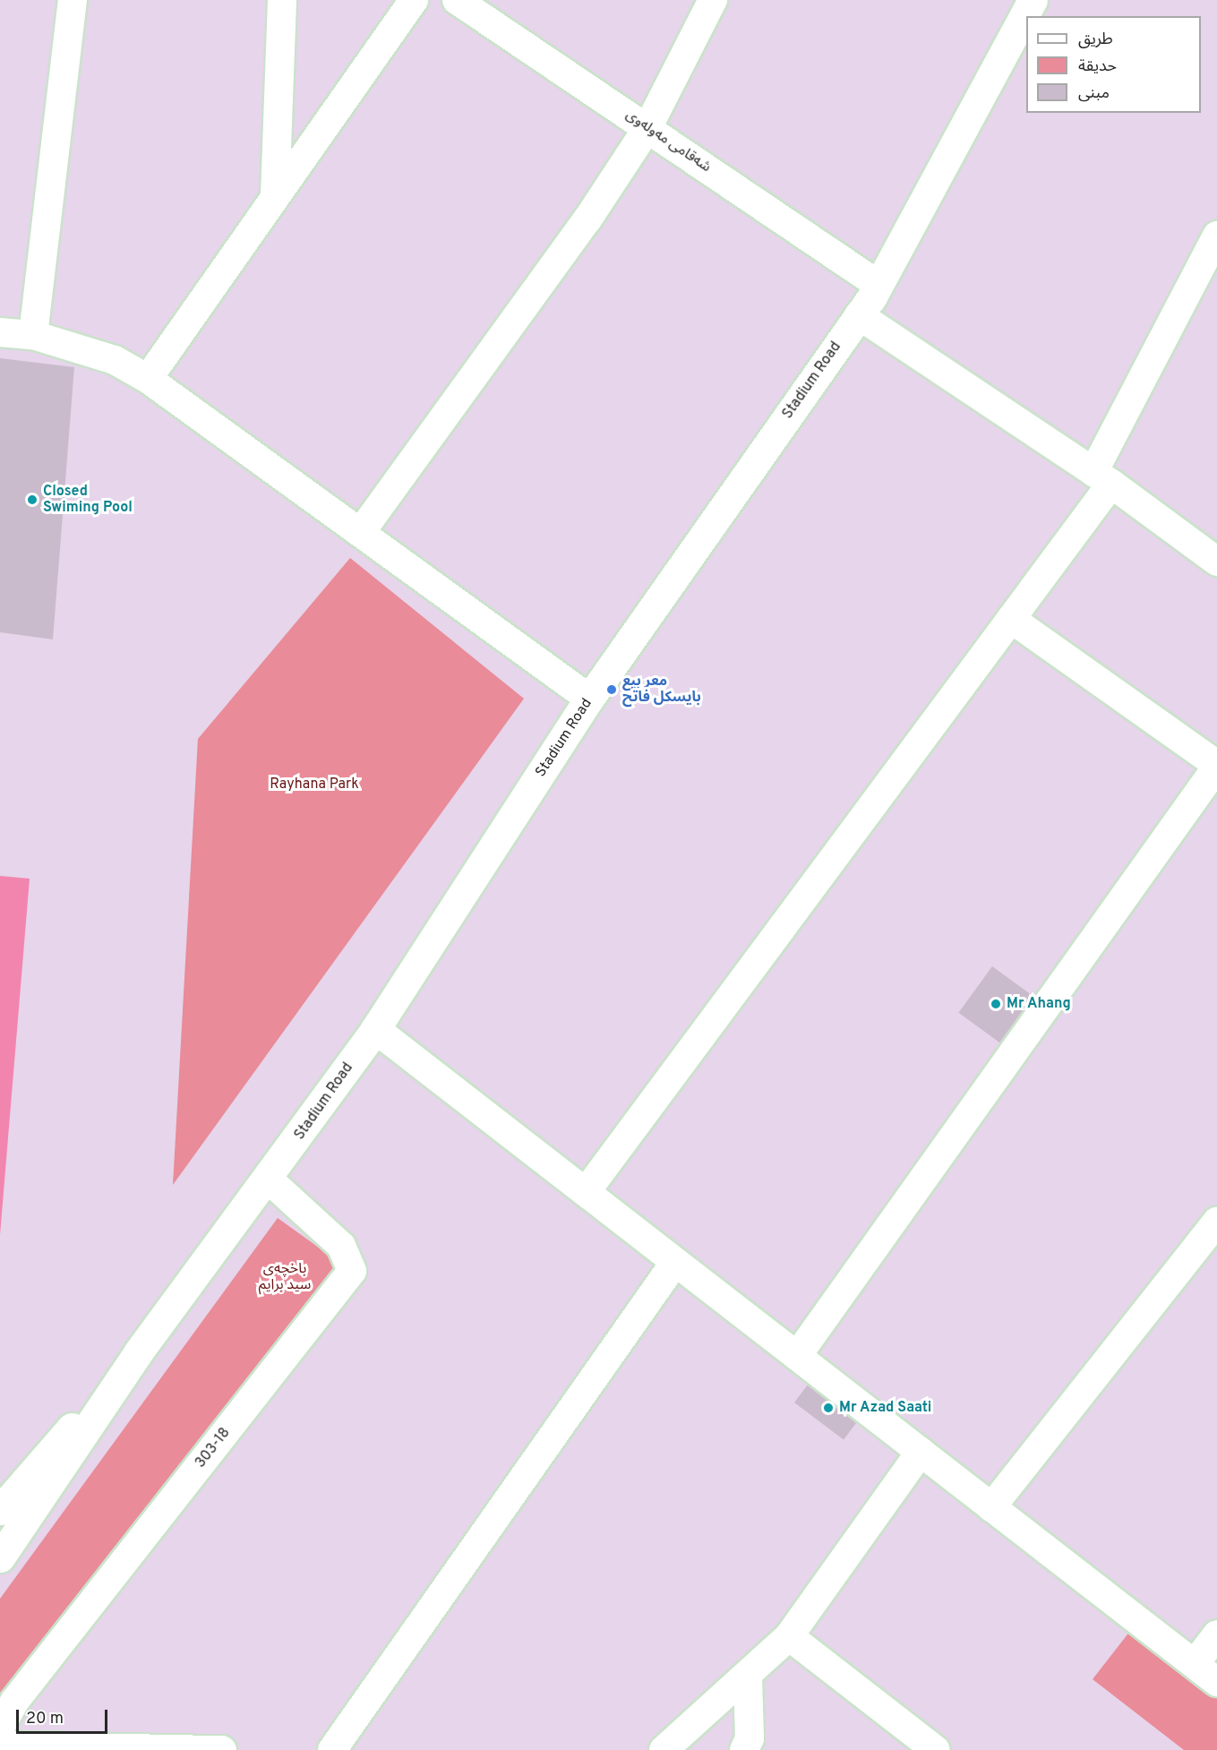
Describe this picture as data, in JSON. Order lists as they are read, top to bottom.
{
  "streets": {
    "main road": ["Stadium Road"],
    "street": ["شه‌قامی مه‌وله‌وی", "303-18"]
  },
  "crossings": [
    ["شه‌قامی مه‌وله‌وی", "Stadium Road"],
    ["Stadium Road", "303-18"]
  ],
  "parks": ["Rayhana Park", "باخچه‌ی سید برایم"],
  "places": [
    "Closed Swiming Pool",
    "معر بيع بايسكل فاتح",
    "Mr Ahang",
    "Mr Azad Saati"
  ],
  "legend": ["طريق", "حديقة", "مبنى"],
  "scale_bar": "20 m"
}
